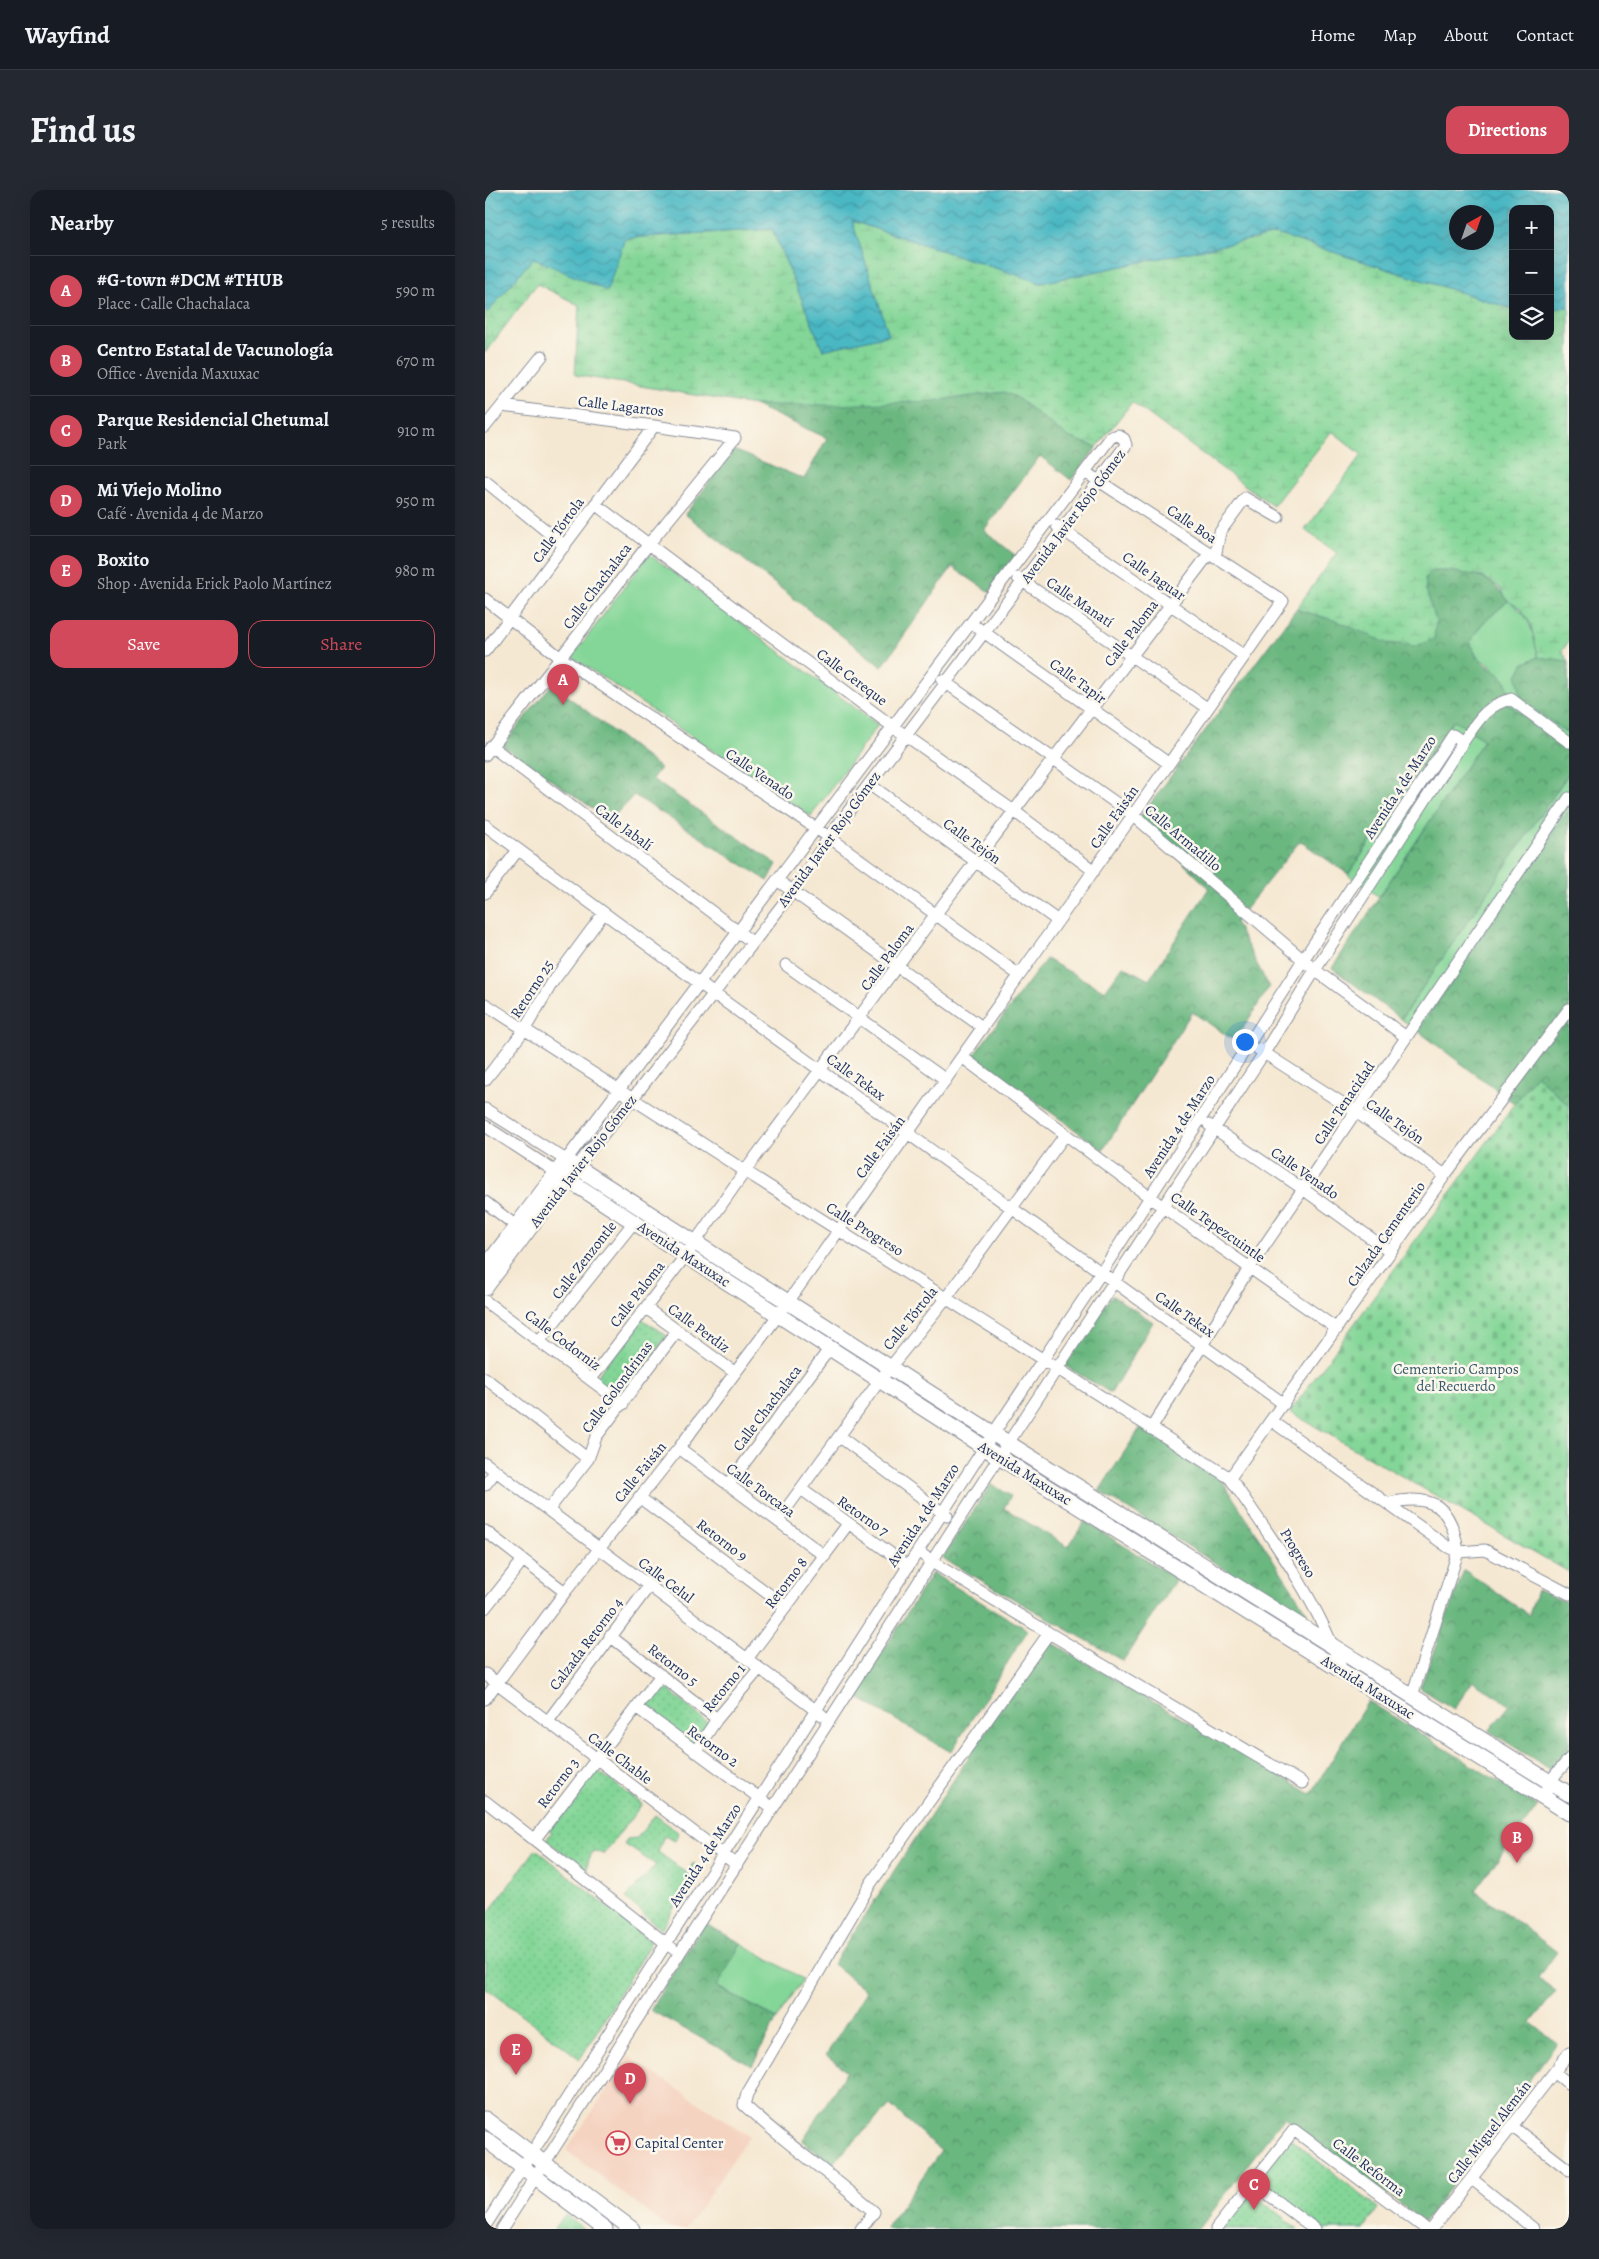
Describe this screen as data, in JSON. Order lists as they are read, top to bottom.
{
  "streets": {
    "main road": ["Avenida Javier Rojo Gómez", "Avenida Maxuxac"],
    "street": [
      "Calle Lagartos",
      "Calle Boa",
      "Calle Tórtola",
      "Calle Jaguar",
      "Calle Chachalaca",
      "Calle Manatí",
      "Calle Paloma",
      "Calle Cereque",
      "Calle Tapir",
      "Calle Venado",
      "Avenida 4 de Marzo",
      "Calle Faisán",
      "Calle Jabalí",
      "Calle Armadillo",
      "Calle Tejón",
      "Retorno 25",
      "Calle Tekax",
      "Calle Tenacidad",
      "Calle Tepezcuintle",
      "Calle Progreso",
      "Calzada Cementerio",
      "Calle Zenzontle",
      "Calle Perdiz",
      "Calle Codorniz",
      "Calle Golondrinas",
      "Calle Torcaza",
      "Retorno 7",
      "Retorno 9",
      "Progreso",
      "Calle Celul",
      "Retorno 8",
      "Calzada Retorno 4",
      "Retorno 5",
      "Retorno 1",
      "Retorno 2",
      "Calle Chable",
      "Retorno 3",
      "Calle Miguel Alemán",
      "Calle Reforma"
    ]
  },
  "crossings": [
    ["Calle Lagartos", "Calle Tórtola"],
    ["Calle Lagartos", "Calle Chachalaca"],
    ["Avenida Javier Rojo Gómez", "Calle Boa"],
    ["Avenida Javier Rojo Gómez", "Calle Jaguar"],
    ["Avenida Javier Rojo Gómez", "Calle Manatí"],
    ["Avenida Javier Rojo Gómez", "Calle Cereque"],
    ["Avenida Javier Rojo Gómez", "Calle Tapir"],
    ["Avenida Javier Rojo Gómez", "Calle Venado"],
    ["Avenida Javier Rojo Gómez", "Calle Jabalí"],
    ["Avenida Javier Rojo Gómez", "Calle Armadillo"],
    ["Avenida Javier Rojo Gómez", "Calle Tejón"],
    ["Avenida Javier Rojo Gómez", "Calle Tekax"],
    ["Avenida Javier Rojo Gómez", "Calle Progreso"],
    ["Avenida Javier Rojo Gómez", "Avenida Maxuxac"],
    ["Calle Boa", "Calle Paloma"],
    ["Calle Boa", "Calle Faisán"],
    ["Calle Tórtola", "Calle Cereque"],
    ["Calle Tórtola", "Calle Venado"],
    ["Calle Tórtola", "Calle Tekax"],
    ["Calle Tórtola", "Calle Tepezcuintle"],
    ["Calle Tórtola", "Calle Progreso"],
    ["Calle Tórtola", "Avenida Maxuxac"],
    ["Calle Tórtola", "Calle Torcaza"],
    ["Calle Tórtola", "Retorno 7"],
    ["Calle Jaguar", "Calle Paloma"],
    ["Calle Jaguar", "Calle Faisán"],
    ["Calle Chachalaca", "Calle Cereque"],
    ["Calle Chachalaca", "Calle Venado"],
    ["Calle Chachalaca", "Calle Jabalí"],
    ["Calle Chachalaca", "Avenida Maxuxac"],
    ["Calle Chachalaca", "Calle Torcaza"],
    ["Calle Manatí", "Calle Paloma"],
    ["Calle Manatí", "Calle Faisán"],
    ["Calle Paloma", "Calle Cereque"],
    ["Calle Paloma", "Calle Tapir"],
    ["Calle Paloma", "Calle Venado"],
    ["Calle Paloma", "Calle Armadillo"],
    ["Calle Paloma", "Calle Tejón"],
    ["Calle Paloma", "Calle Tekax"],
    ["Calle Paloma", "Calle Progreso"],
    ["Calle Paloma", "Avenida Maxuxac"],
    ["Calle Paloma", "Calle Perdiz"],
    ["Calle Paloma", "Calle Codorniz"],
    ["Calle Cereque", "Calle Faisán"],
    ["Calle Tapir", "Calle Faisán"],
    ["Calle Venado", "Avenida 4 de Marzo"],
    ["Calle Venado", "Calle Faisán"],
    ["Calle Venado", "Calle Tenacidad"],
    ["Calle Venado", "Calzada Cementerio"],
    ["Avenida 4 de Marzo", "Calle Armadillo"],
    ["Avenida 4 de Marzo", "Calle Tejón"],
    ["Avenida 4 de Marzo", "Calle Tekax"],
    ["Avenida 4 de Marzo", "Calle Tepezcuintle"],
    ["Avenida 4 de Marzo", "Calle Progreso"],
    ["Avenida 4 de Marzo", "Avenida Maxuxac"],
    ["Avenida 4 de Marzo", "Retorno 7"],
    ["Avenida 4 de Marzo", "Calle Celul"],
    ["Avenida 4 de Marzo", "Retorno 2"],
    ["Avenida 4 de Marzo", "Calle Chable"],
    ["Calle Faisán", "Calle Armadillo"],
    ["Calle Faisán", "Calle Tejón"],
    ["Calle Faisán", "Calle Tekax"],
    ["Calle Faisán", "Calle Tepezcuintle"],
    ["Calle Faisán", "Calle Progreso"],
    ["Calle Faisán", "Avenida Maxuxac"],
    ["Calle Faisán", "Calle Perdiz"],
    ["Calle Faisán", "Calle Torcaza"],
    ["Calle Faisán", "Retorno 9"],
    ["Calle Faisán", "Calle Celul"],
    ["Calle Faisán", "Calle Chable"],
    ["Calle Armadillo", "Calle Tenacidad"],
    ["Calle Tejón", "Calle Tenacidad"],
    ["Calle Tejón", "Calzada Cementerio"],
    ["Retorno 25", "Calle Tekax"],
    ["Retorno 25", "Calle Progreso"],
    ["Calle Tekax", "Calle Tenacidad"],
    ["Calle Tekax", "Calzada Cementerio"],
    ["Calle Tenacidad", "Calle Tepezcuintle"],
    ["Calle Tenacidad", "Calle Progreso"],
    ["Calle Tepezcuintle", "Calzada Cementerio"],
    ["Calle Progreso", "Calzada Cementerio"],
    ["Calle Progreso", "Progreso"],
    ["Calzada Cementerio", "Progreso"],
    ["Avenida Maxuxac", "Calle Zenzontle"],
    ["Avenida Maxuxac", "Progreso"],
    ["Calle Zenzontle", "Calle Codorniz"],
    ["Calle Perdiz", "Calle Golondrinas"],
    ["Calle Codorniz", "Calle Golondrinas"],
    ["Calle Golondrinas", "Calle Celul"],
    ["Calle Torcaza", "Retorno 8"],
    ["Retorno 7", "Retorno 8"],
    ["Retorno 9", "Retorno 8"],
    ["Calle Celul", "Retorno 8"],
    ["Calle Celul", "Calzada Retorno 4"],
    ["Calle Celul", "Retorno 1"],
    ["Calzada Retorno 4", "Retorno 5"],
    ["Calzada Retorno 4", "Calle Chable"],
    ["Retorno 5", "Retorno 1"],
    ["Retorno 5", "Retorno 3"],
    ["Retorno 1", "Retorno 2"],
    ["Retorno 2", "Retorno 3"],
    ["Calle Chable", "Retorno 3"]
  ],
  "parks": ["Cementerio Campos del Recuerdo"],
  "places": {
    "supermarket": ["Capital Center"]
  },
  "north": "top right",
  "page": {
    "header": "Wayfind",
    "nav": [
      "Home",
      "Map",
      "About",
      "Contact"
    ],
    "title": "Find us",
    "buttons": [
      "Directions",
      ["Save", "Share"]
    ],
    "heading": ["Nearby", "5 results"],
    "map_buttons": ["+", "−"],
    "list": [
      {
        "mark": "A",
        "name": "#G-town #DCM #THUB",
        "note": "Place · Calle Chachalaca",
        "value": "590 m"
      },
      {
        "mark": "B",
        "name": "Centro Estatal de Vacunología",
        "note": "Office · Avenida Maxuxac",
        "value": "670 m"
      },
      {
        "mark": "C",
        "name": "Parque Residencial Chetumal",
        "note": "Park",
        "value": "910 m"
      },
      {
        "mark": "D",
        "name": "Mi Viejo Molino",
        "note": "Café · Avenida 4 de Marzo",
        "value": "950 m"
      },
      {
        "mark": "E",
        "name": "Boxito",
        "note": "Shop · Avenida Erick Paolo Martínez",
        "value": "980 m"
      }
    ],
    "pins": [
      "A",
      "B",
      "E",
      "D",
      "C"
    ]
  }
}
